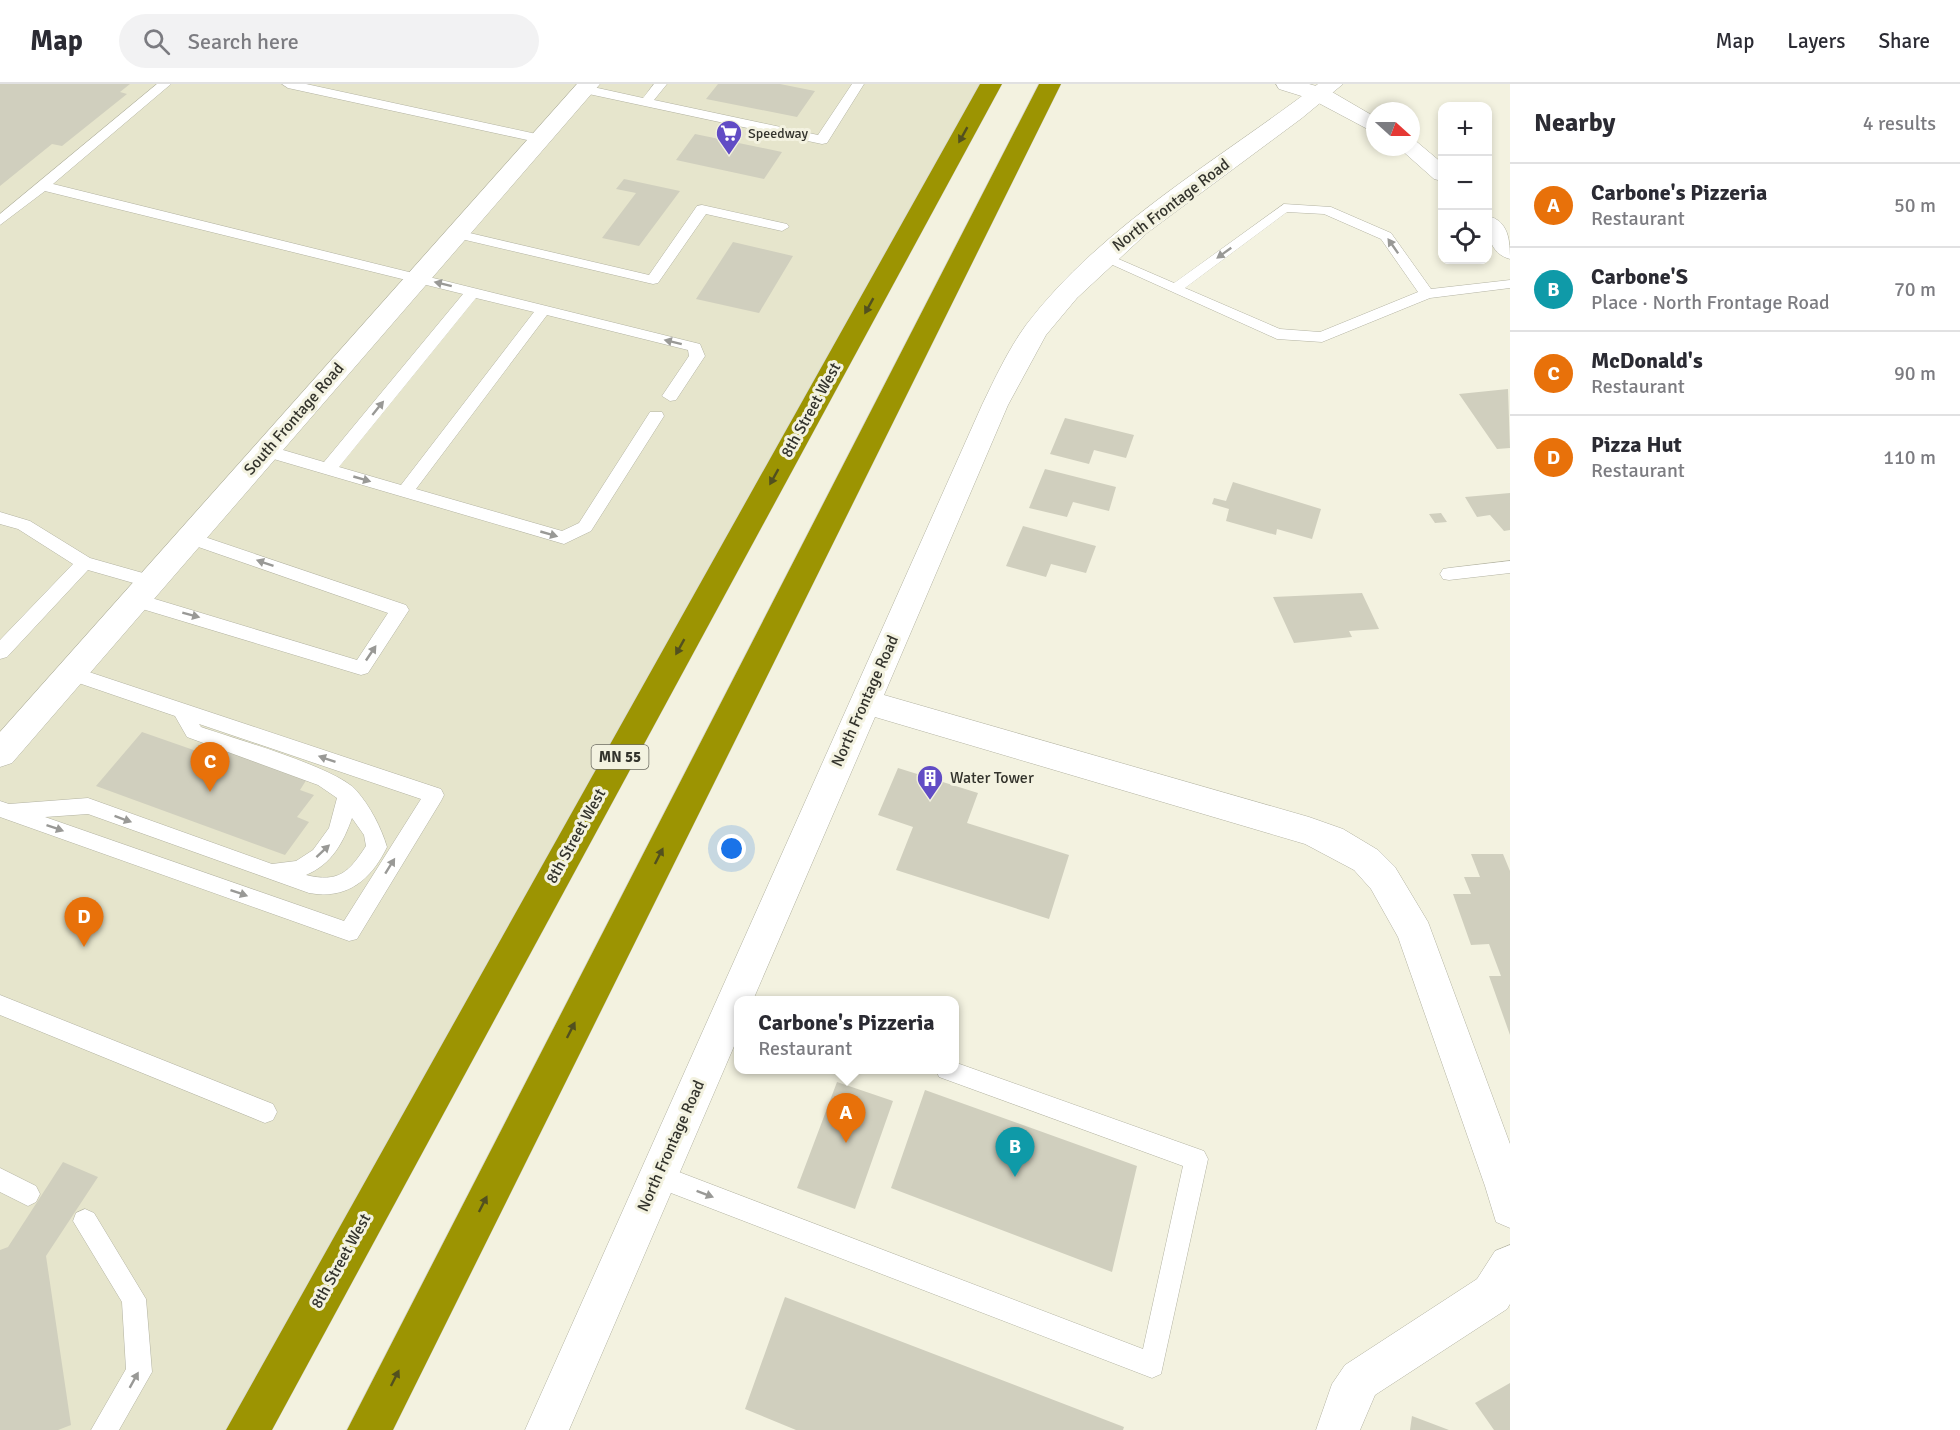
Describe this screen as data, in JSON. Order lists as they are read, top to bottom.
{
  "streets": {
    "highway": ["8th Street West", "MN 55"],
    "street": ["North Frontage Road", "South Frontage Road"]
  },
  "places": {
    "supermarket": ["Speedway"],
    "building": ["Water Tower"]
  },
  "north": "right",
  "page": {
    "header": "Map",
    "search": "Search here",
    "nav": ["Map", "Layers", "Share"],
    "heading": ["Nearby", "4 results"],
    "map_buttons": ["+", "−"],
    "list": [
      {
        "mark": "A",
        "name": "Carbone's Pizzeria",
        "note": "Restaurant",
        "value": "50 m"
      },
      {
        "mark": "B",
        "name": "Carbone'S",
        "note": "Place · North Frontage Road",
        "value": "70 m"
      },
      {
        "mark": "C",
        "name": "McDonald's",
        "note": "Restaurant",
        "value": "90 m"
      },
      {
        "mark": "D",
        "name": "Pizza Hut",
        "note": "Restaurant",
        "value": "110 m"
      }
    ],
    "pins": [
      "C",
      "D",
      "A",
      "B"
    ],
    "popup": ["Carbone's Pizzeria", "Restaurant"]
  }
}
